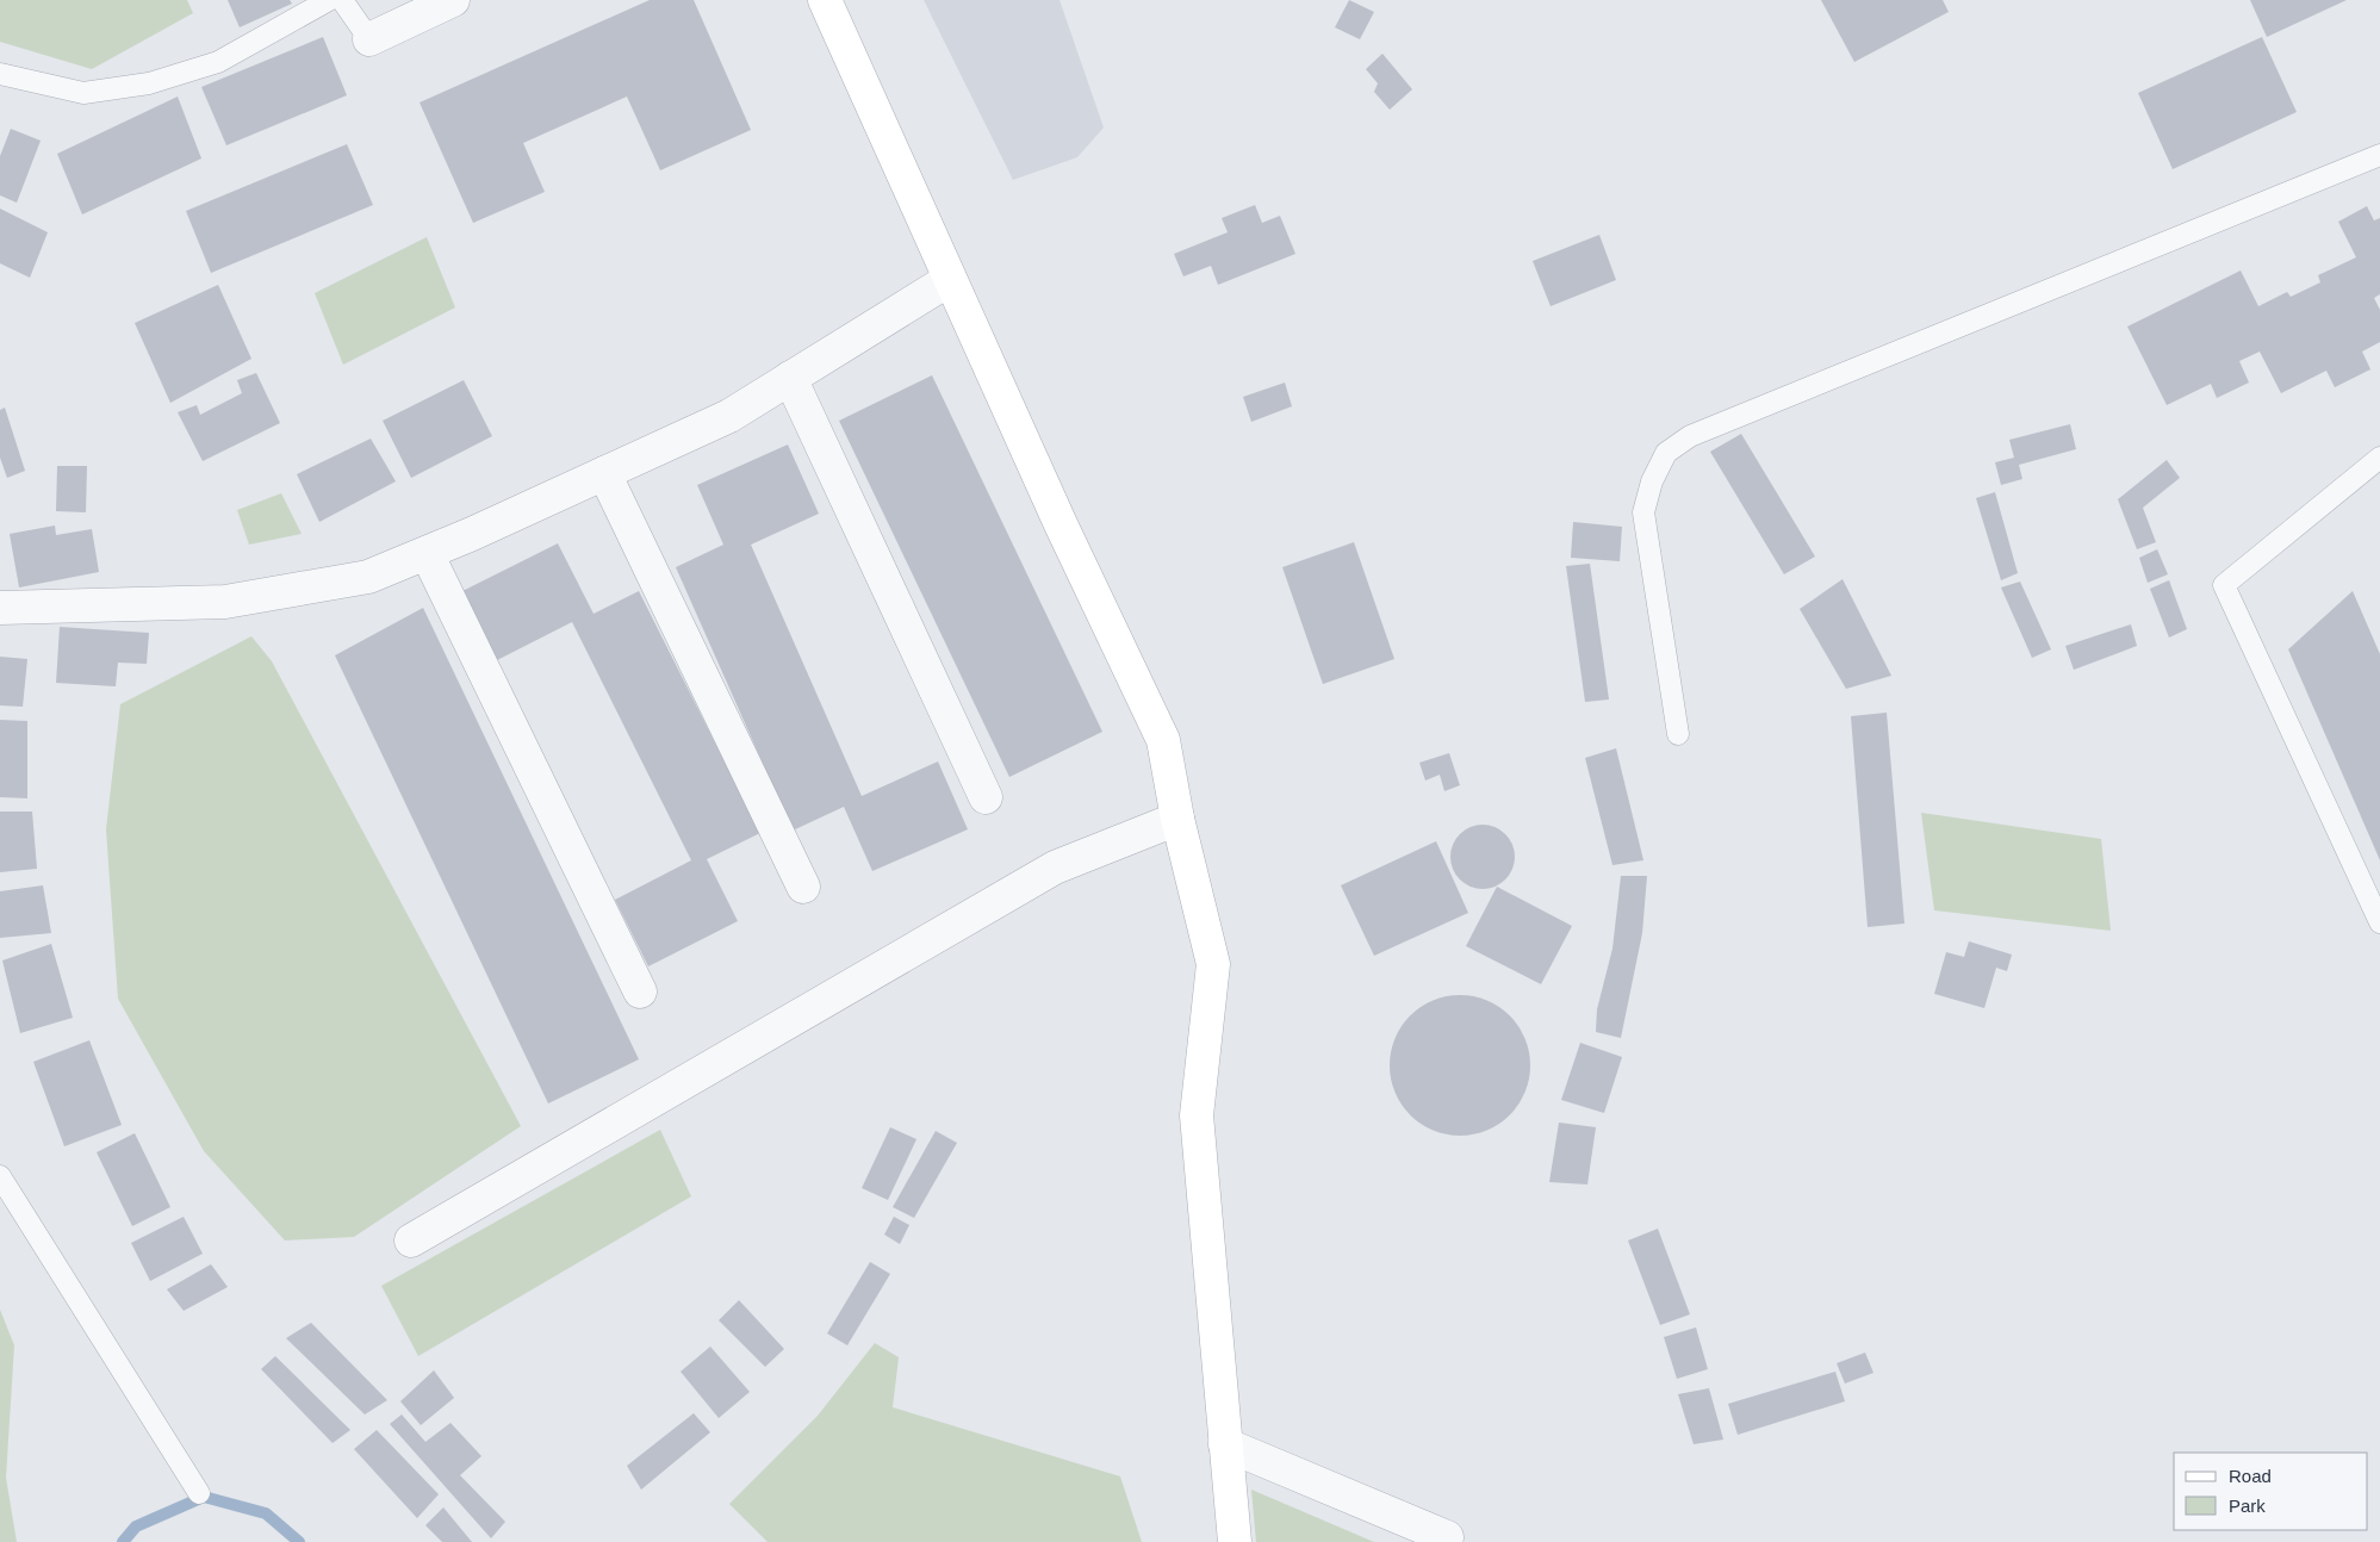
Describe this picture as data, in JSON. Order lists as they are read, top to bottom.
{
  "legend": ["Road", "Park"]
}
